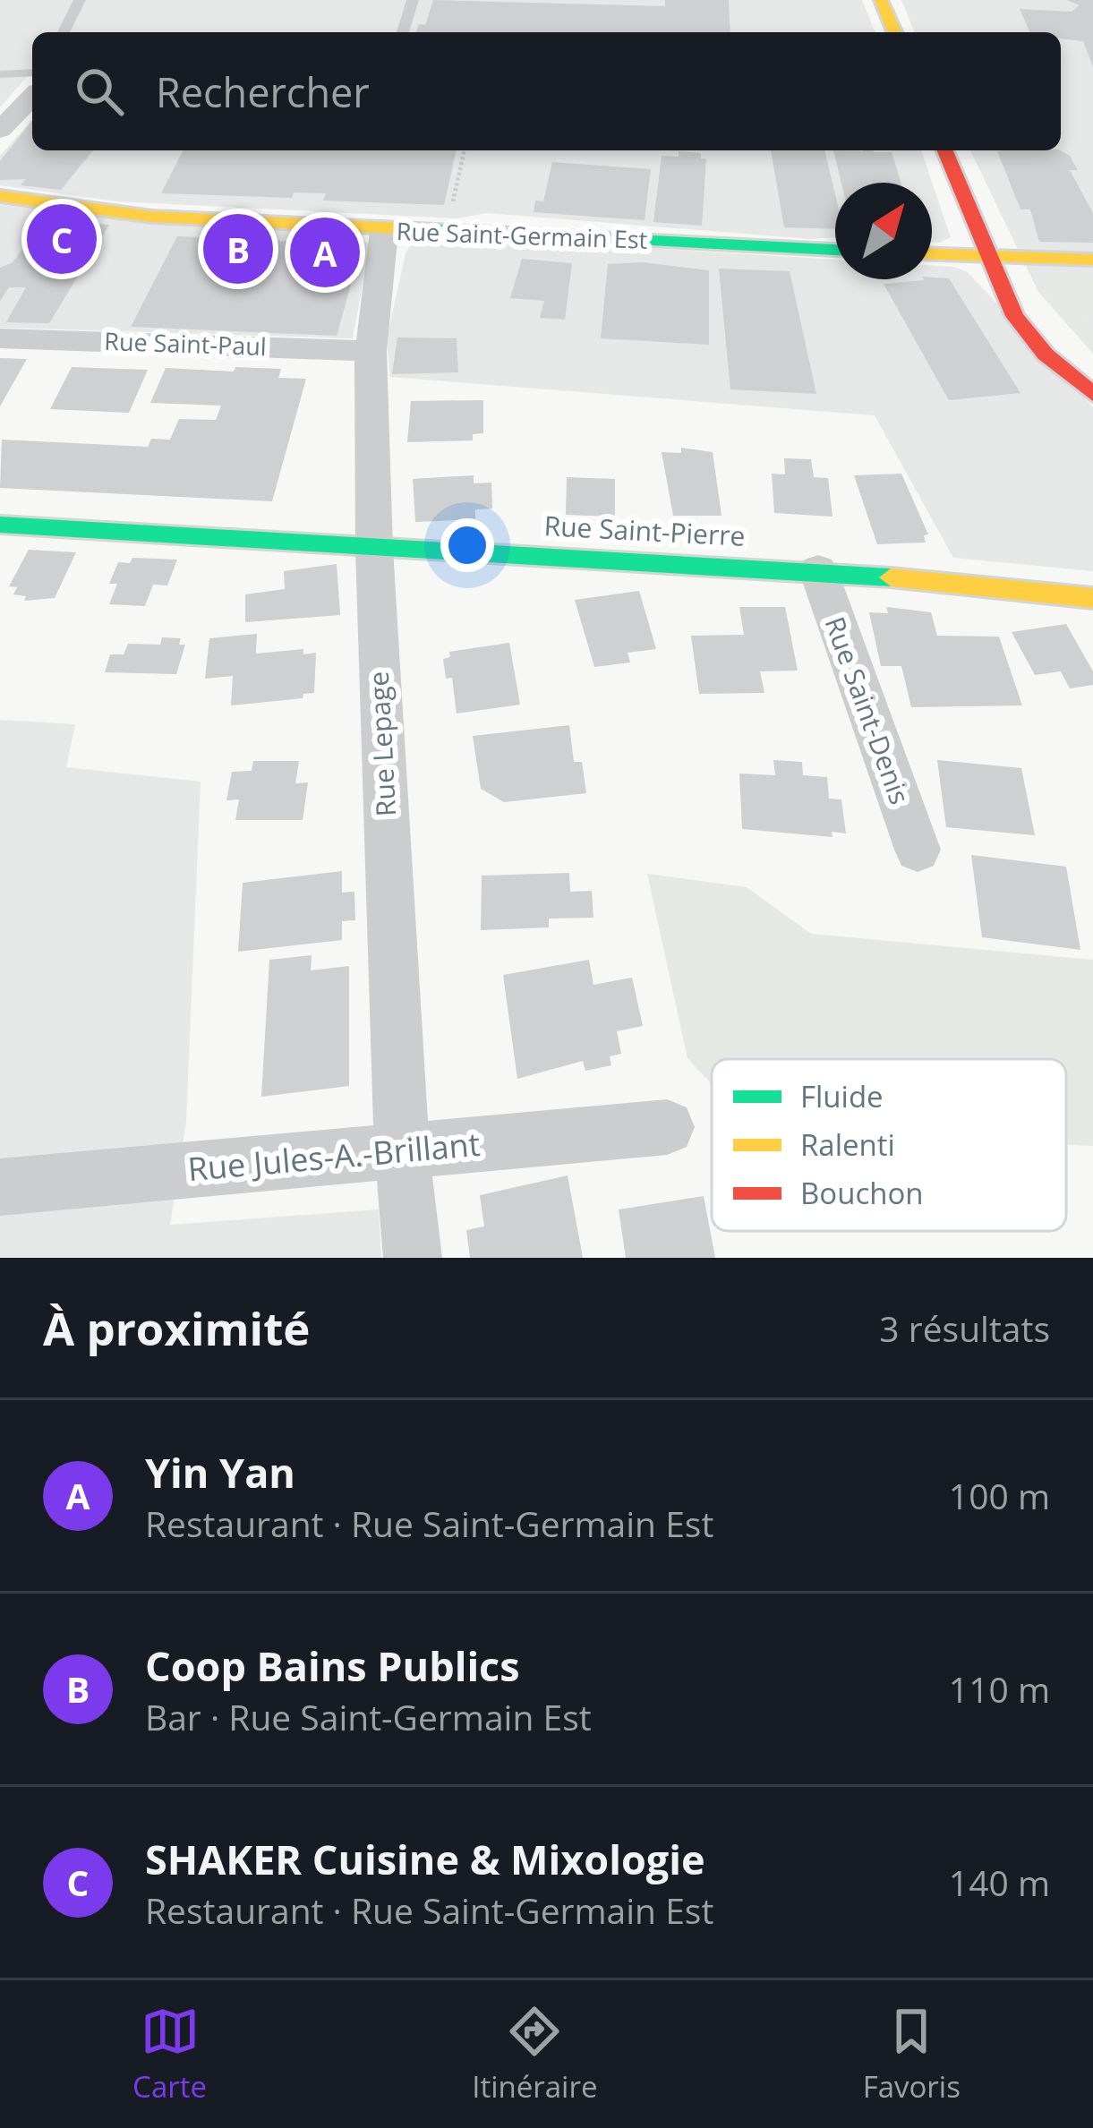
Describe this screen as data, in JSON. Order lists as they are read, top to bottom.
{
  "streets": {
    "street": [
      "Rue Saint-Germain Est",
      "Rue Saint-Paul",
      "Rue Saint-Pierre",
      "Rue Saint-Denis",
      "Rue Lepage",
      "Rue Jules-A.-Brillant"
    ]
  },
  "crossings": [
    ["Rue Saint-Germain Est", "Rue Lepage"],
    ["Rue Saint-Paul", "Rue Lepage"],
    ["Rue Saint-Pierre", "Rue Saint-Denis"],
    ["Rue Saint-Pierre", "Rue Lepage"],
    ["Rue Lepage", "Rue Jules-A.-Brillant"]
  ],
  "legend": ["Fluide", "Ralenti", "Bouchon"],
  "north": "top right",
  "page": {
    "search": "Rechercher",
    "pins": ["C", "B", "A"],
    "heading": ["À proximité", "3 résultats"],
    "list": [
      {
        "mark": "A",
        "name": "Yin Yan",
        "note": "Restaurant · Rue Saint-Germain Est",
        "value": "100 m"
      },
      {
        "mark": "B",
        "name": "Coop Bains Publics",
        "note": "Bar · Rue Saint-Germain Est",
        "value": "110 m"
      },
      {
        "mark": "C",
        "name": "SHAKER Cuisine & Mixologie",
        "note": "Restaurant · Rue Saint-Germain Est",
        "value": "140 m"
      }
    ],
    "nav": ["Carte", "Itinéraire", "Favoris"]
  }
}
